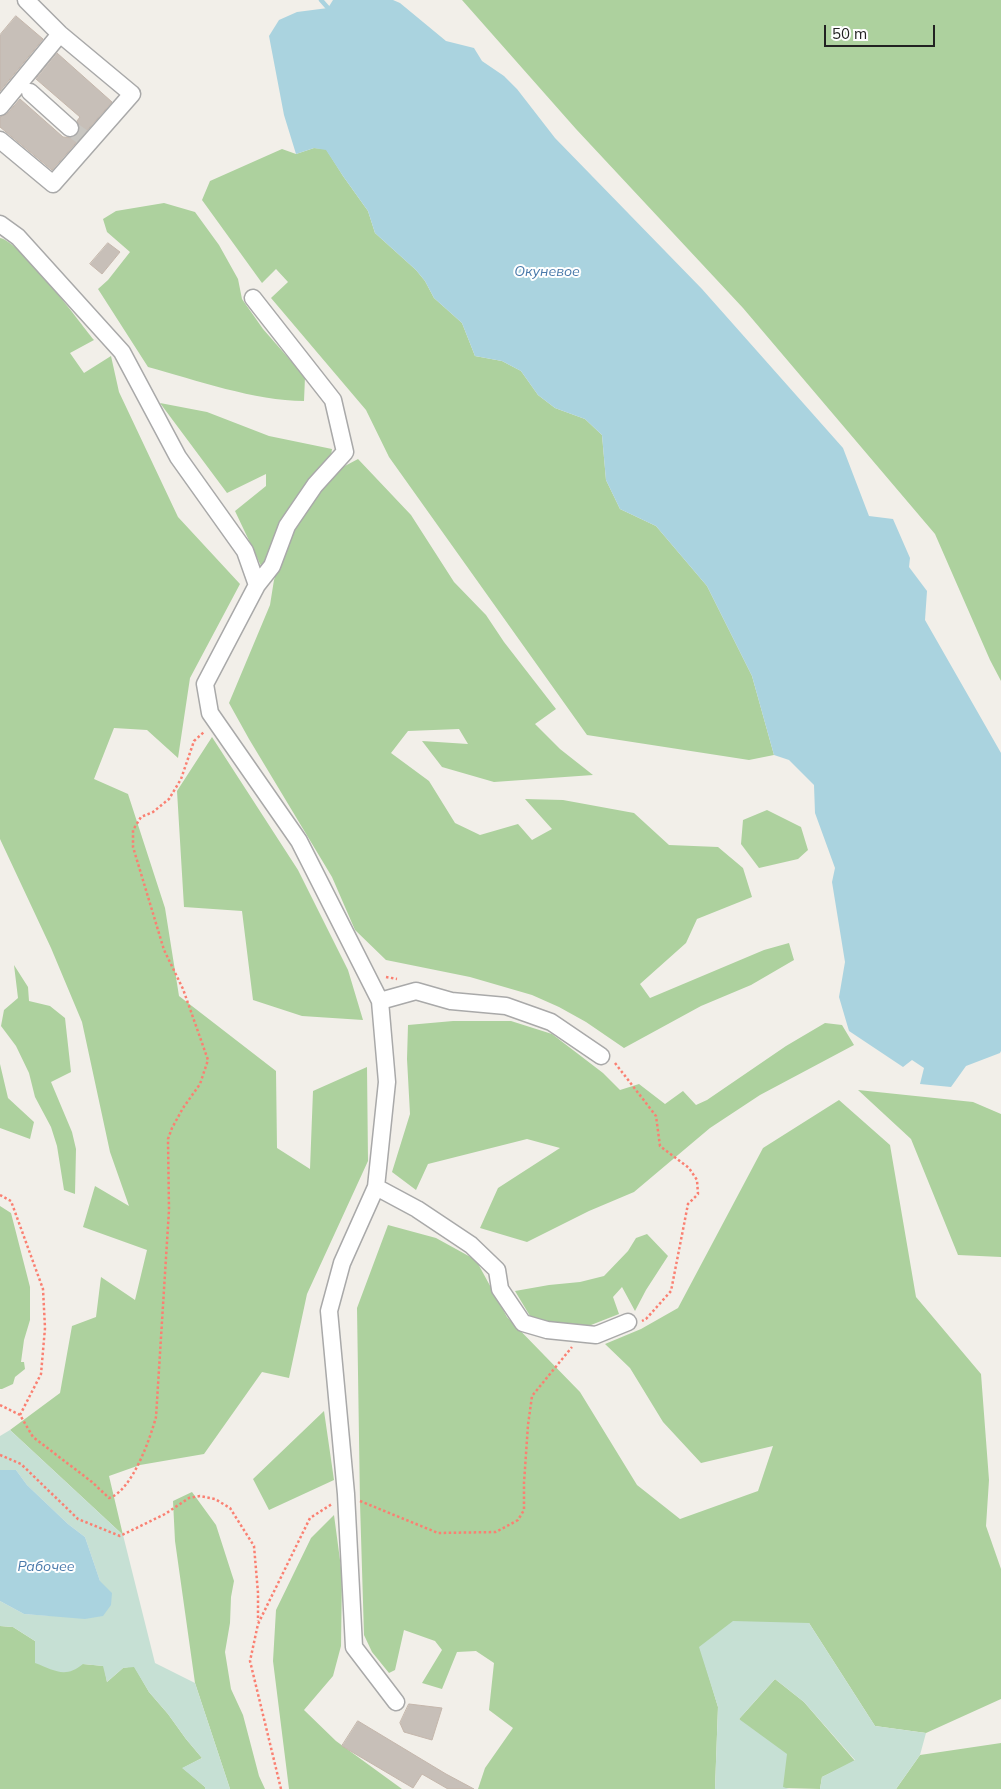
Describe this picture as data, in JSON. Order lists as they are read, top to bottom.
{
  "water": ["Окуневое", "Рабочее"],
  "scale_bar": "50 m"
}
